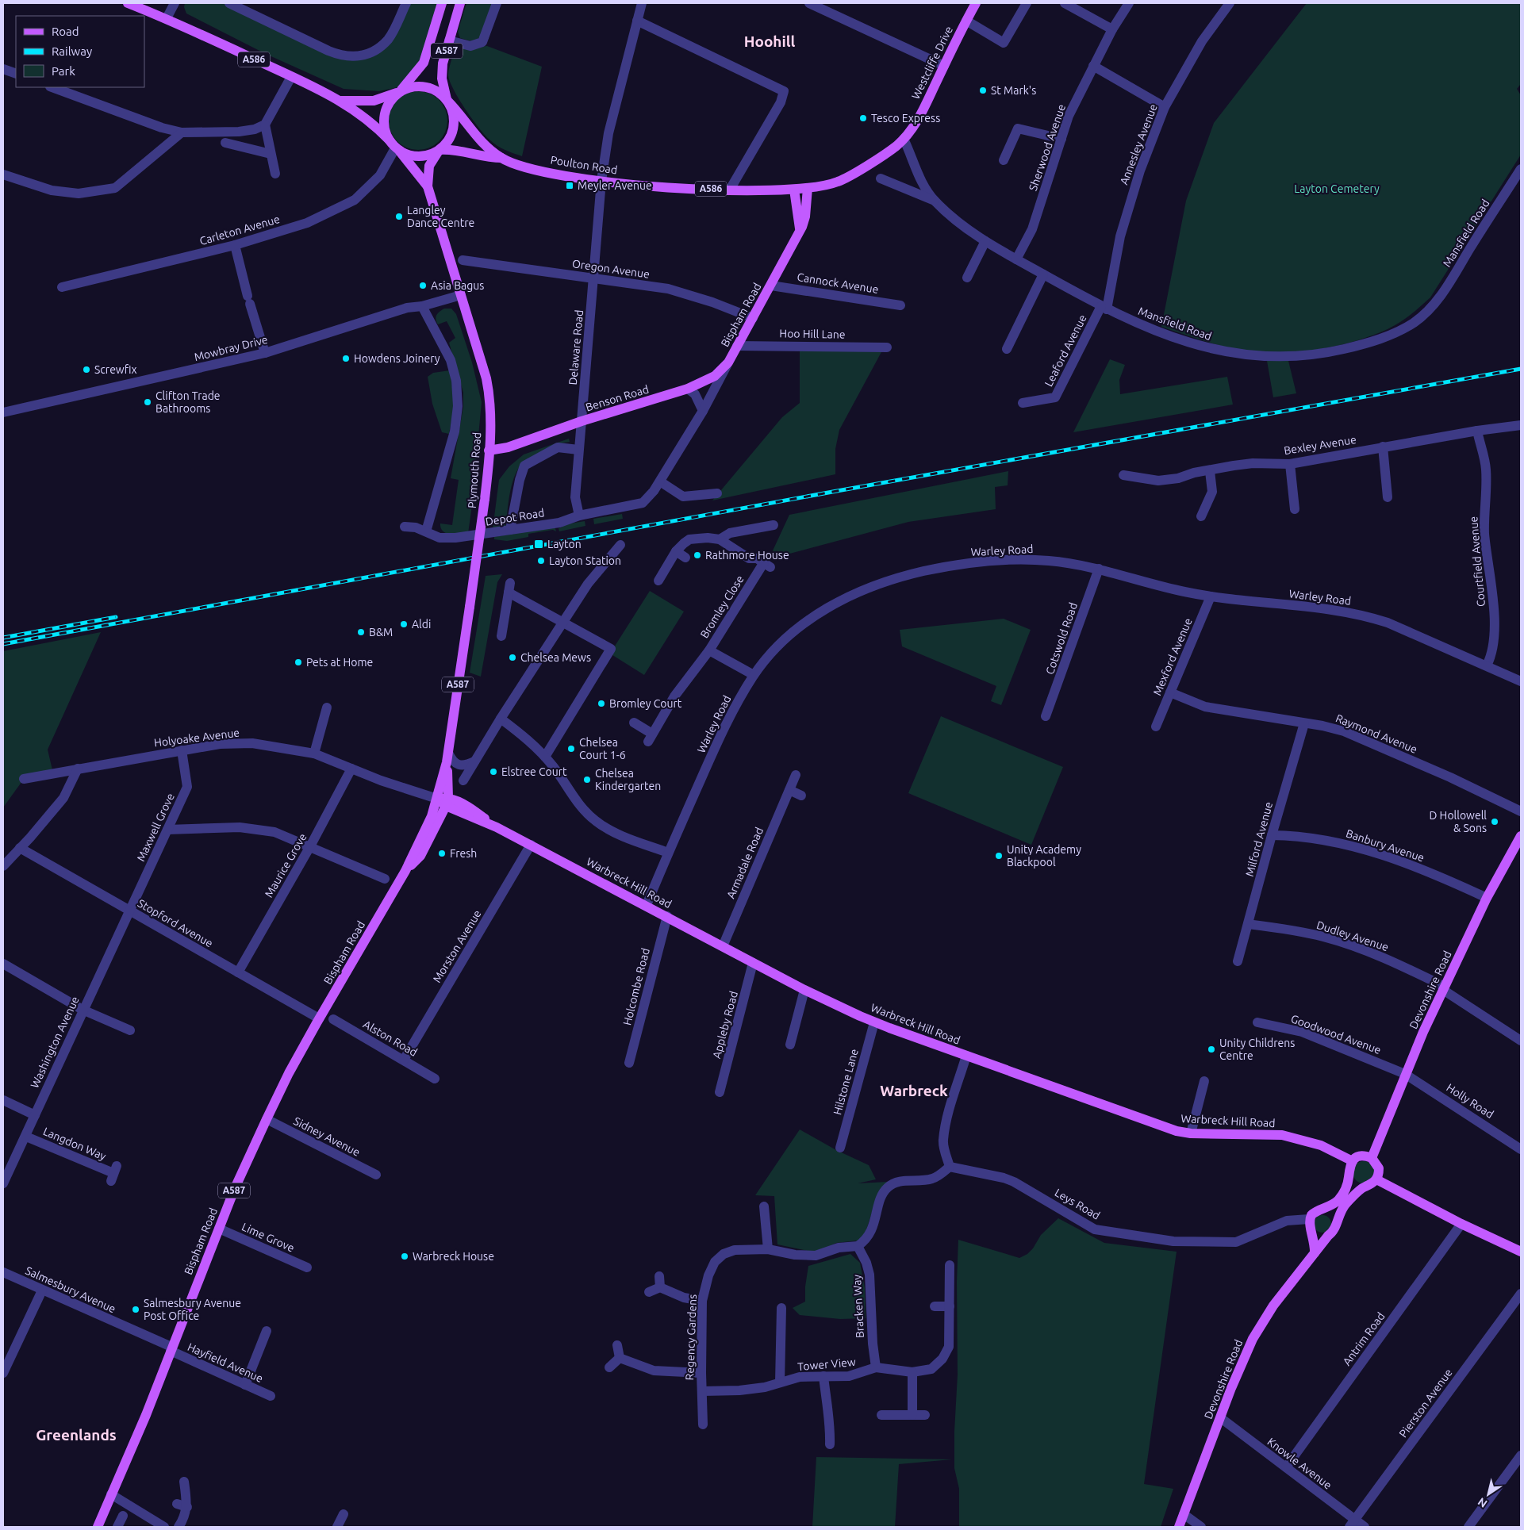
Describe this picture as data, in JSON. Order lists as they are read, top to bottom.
{
  "streets": {
    "main road": [
      "A587",
      "A586",
      "Westcliffe Drive",
      "Poulton Road",
      "Bispham Road",
      "Benson Road",
      "Plymouth Road",
      "Warbreck Hill Road",
      "Devonshire Road"
    ],
    "street": [
      "Annesley Avenue",
      "Sherwood Avenue",
      "Carleton Avenue",
      "Mansfield Road",
      "Oregon Avenue",
      "Cannock Avenue",
      "Hoo Hill Lane",
      "Delaware Road",
      "Mowbray Drive",
      "Leaford Avenue",
      "Bexley Avenue",
      "Depot Road",
      "Warley Road",
      "Courtfield Avenue",
      "Bromley Close",
      "Cotswold Road",
      "Mexford Avenue",
      "Raymond Avenue",
      "Holyoake Avenue",
      "Maxwell Grove",
      "Milford Avenue",
      "Banbury Avenue",
      "Armadale Road",
      "Maurice Grove",
      "Stopford Avenue",
      "Dudley Avenue",
      "Morston Avenue",
      "Holcombe Road",
      "Appleby Road",
      "Goodwood Avenue",
      "Alston Road",
      "Washington Avenue",
      "Hilstone Lane",
      "Holly Road",
      "Sidney Avenue",
      "Langdon Way",
      "Leys Road",
      "Lime Grove",
      "Salmesbury Avenue",
      "Bracken Way",
      "Regency Gardens",
      "Antrim Road",
      "Hayfield Avenue",
      "Tower View",
      "Pierston Avenue",
      "Knowle Avenue"
    ]
  },
  "crossings": [
    ["A587", "A586"],
    ["A587", "Poulton Road"],
    ["A587", "Carleton Avenue"],
    ["A587", "Plymouth Road"],
    ["A586", "Poulton Road"],
    ["A586", "Carleton Avenue"],
    ["A586", "Plymouth Road"],
    ["Westcliffe Drive", "Poulton Road"],
    ["Westcliffe Drive", "Mansfield Road"],
    ["Westcliffe Drive", "Bispham Road"],
    ["Annesley Avenue", "Mansfield Road"],
    ["Annesley Avenue", "Leaford Avenue"],
    ["Sherwood Avenue", "Mansfield Road"],
    ["Poulton Road", "Carleton Avenue"],
    ["Poulton Road", "Bispham Road"],
    ["Poulton Road", "Delaware Road"],
    ["Poulton Road", "Plymouth Road"],
    ["Carleton Avenue", "Plymouth Road"],
    ["Mansfield Road", "Leaford Avenue"],
    ["Oregon Avenue", "Bispham Road"],
    ["Oregon Avenue", "Delaware Road"],
    ["Cannock Avenue", "Bispham Road"],
    ["Bispham Road", "Hoo Hill Lane"],
    ["Bispham Road", "Benson Road"],
    ["Bispham Road", "Plymouth Road"],
    ["Bispham Road", "Depot Road"],
    ["Bispham Road", "Holyoake Avenue"],
    ["Bispham Road", "Warbreck Hill Road"],
    ["Bispham Road", "Stopford Avenue"],
    ["Bispham Road", "Sidney Avenue"],
    ["Bispham Road", "Lime Grove"],
    ["Bispham Road", "Salmesbury Avenue"],
    ["Bispham Road", "Hayfield Avenue"],
    ["Delaware Road", "Benson Road"],
    ["Delaware Road", "Depot Road"],
    ["Mowbray Drive", "Plymouth Road"],
    ["Benson Road", "Plymouth Road"],
    ["Bexley Avenue", "Courtfield Avenue"],
    ["Plymouth Road", "Depot Road"],
    ["Plymouth Road", "Holyoake Avenue"],
    ["Plymouth Road", "Warbreck Hill Road"],
    ["Warley Road", "Courtfield Avenue"],
    ["Warley Road", "Bromley Close"],
    ["Warley Road", "Cotswold Road"],
    ["Warley Road", "Mexford Avenue"],
    ["Warley Road", "Warbreck Hill Road"],
    ["Mexford Avenue", "Raymond Avenue"],
    ["Raymond Avenue", "Milford Avenue"],
    ["Holyoake Avenue", "Maxwell Grove"],
    ["Holyoake Avenue", "Maurice Grove"],
    ["Holyoake Avenue", "Warbreck Hill Road"],
    ["Maxwell Grove", "Stopford Avenue"],
    ["Maxwell Grove", "Washington Avenue"],
    ["Milford Avenue", "Banbury Avenue"],
    ["Milford Avenue", "Dudley Avenue"],
    ["Banbury Avenue", "Devonshire Road"],
    ["Armadale Road", "Warbreck Hill Road"],
    ["Maurice Grove", "Stopford Avenue"],
    ["Warbreck Hill Road", "Morston Avenue"],
    ["Warbreck Hill Road", "Holcombe Road"],
    ["Warbreck Hill Road", "Devonshire Road"],
    ["Warbreck Hill Road", "Appleby Road"],
    ["Warbreck Hill Road", "Hilstone Lane"],
    ["Stopford Avenue", "Washington Avenue"],
    ["Dudley Avenue", "Devonshire Road"],
    ["Morston Avenue", "Alston Road"],
    ["Devonshire Road", "Goodwood Avenue"],
    ["Devonshire Road", "Holly Road"],
    ["Devonshire Road", "Leys Road"],
    ["Devonshire Road", "Knowle Avenue"],
    ["Goodwood Avenue", "Holly Road"],
    ["Washington Avenue", "Langdon Way"],
    ["Salmesbury Avenue", "Hayfield Avenue"],
    ["Bracken Way", "Regency Gardens"],
    ["Bracken Way", "Tower View"],
    ["Regency Gardens", "Tower View"],
    ["Antrim Road", "Knowle Avenue"],
    ["Pierston Avenue", "Knowle Avenue"]
  ],
  "districts": ["Hoohill", "Warbreck", "Greenlands"],
  "parks": ["Layton Cemetery"],
  "places": {
    "other": [
      "St Mark's",
      "Tesco Express",
      "Langley Dance Centre",
      "Asia Bagus",
      "Howdens Joinery",
      "Screwfix",
      "Clifton Trade Bathrooms",
      "Rathmore House",
      "Layton Station",
      "Aldi",
      "B&M",
      "Chelsea Mews",
      "Pets at Home",
      "Bromley Court",
      "Chelsea Court 1-6",
      "Elstree Court",
      "Chelsea Kindergarten",
      "D Hollowell & Sons",
      "Fresh",
      "Unity Academy Blackpool",
      "Unity Childrens Centre",
      "Warbreck House",
      "Salmesbury Avenue Post Office"
    ],
    "transit": ["Meyler Avenue", "Layton"]
  },
  "legend": ["Road", "Railway", "Park"],
  "north": "bottom left"
}
